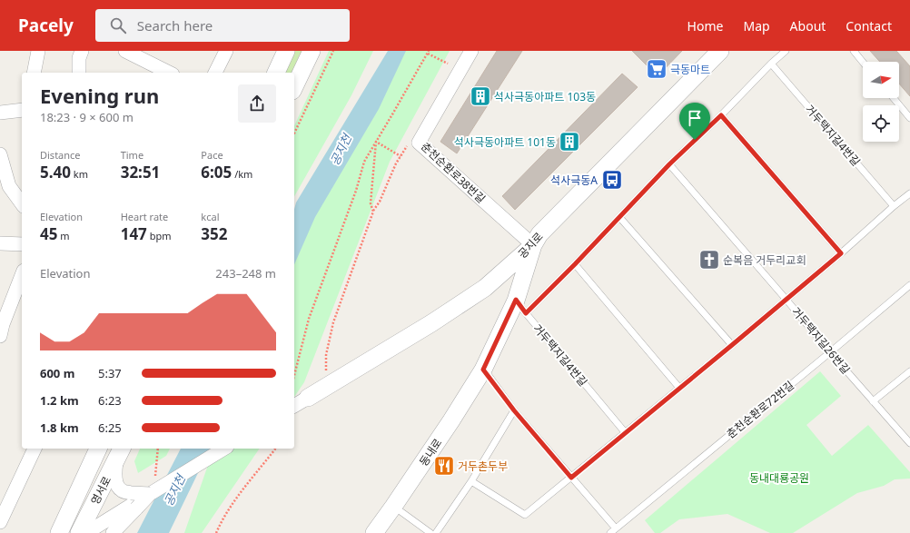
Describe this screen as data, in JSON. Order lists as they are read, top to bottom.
{
  "streets": {
    "street": [
      "춘천순환로38번길",
      "공지로",
      "동내로",
      "영서로"
    ],
    "lane": ["거두택지길4번길", "거두택지길26번길", "춘천순환로72번길"]
  },
  "crossings": [
    ["거두택지길4번길", "거두택지길26번길"],
    ["거두택지길4번길", "동내로"],
    ["춘천순환로38번길", "공지로"],
    ["춘천순환로38번길", "동내로"],
    ["공지로", "동내로"],
    ["거두택지길26번길", "춘천순환로72번길"]
  ],
  "water": ["공지천"],
  "parks": ["동내대룡공원"],
  "places": {
    "supermarket": ["극동마트"],
    "building": ["석사극동아파트 103동", "석사극동아파트 101동"],
    "bus stop": ["석사극동A"],
    "church": ["순복음 거두리교회"],
    "restaurant": ["거두촌두부"]
  },
  "north": "right",
  "page": {
    "header": "Pacely",
    "search": "Search here",
    "nav": [
      "Home",
      "Map",
      "About",
      "Contact"
    ],
    "heading": ["Evening run", "18:23 · 9 × 600 m"],
    "stats": [
      ["Distance", "5.40 km"],
      ["Time", "32:51"],
      ["Pace", "6:05 /km"],
      ["Elevation", "45 m"],
      ["Heart rate", "147 bpm"],
      ["kcal", "352"]
    ],
    "chart": ["Elevation", "243–248 m"],
    "list": [
      {
        "name": "600 m",
        "note": "5:37"
      },
      {
        "name": "1.2 km",
        "note": "6:23"
      },
      {
        "name": "1.8 km",
        "note": "6:25"
      }
    ]
  }
}
